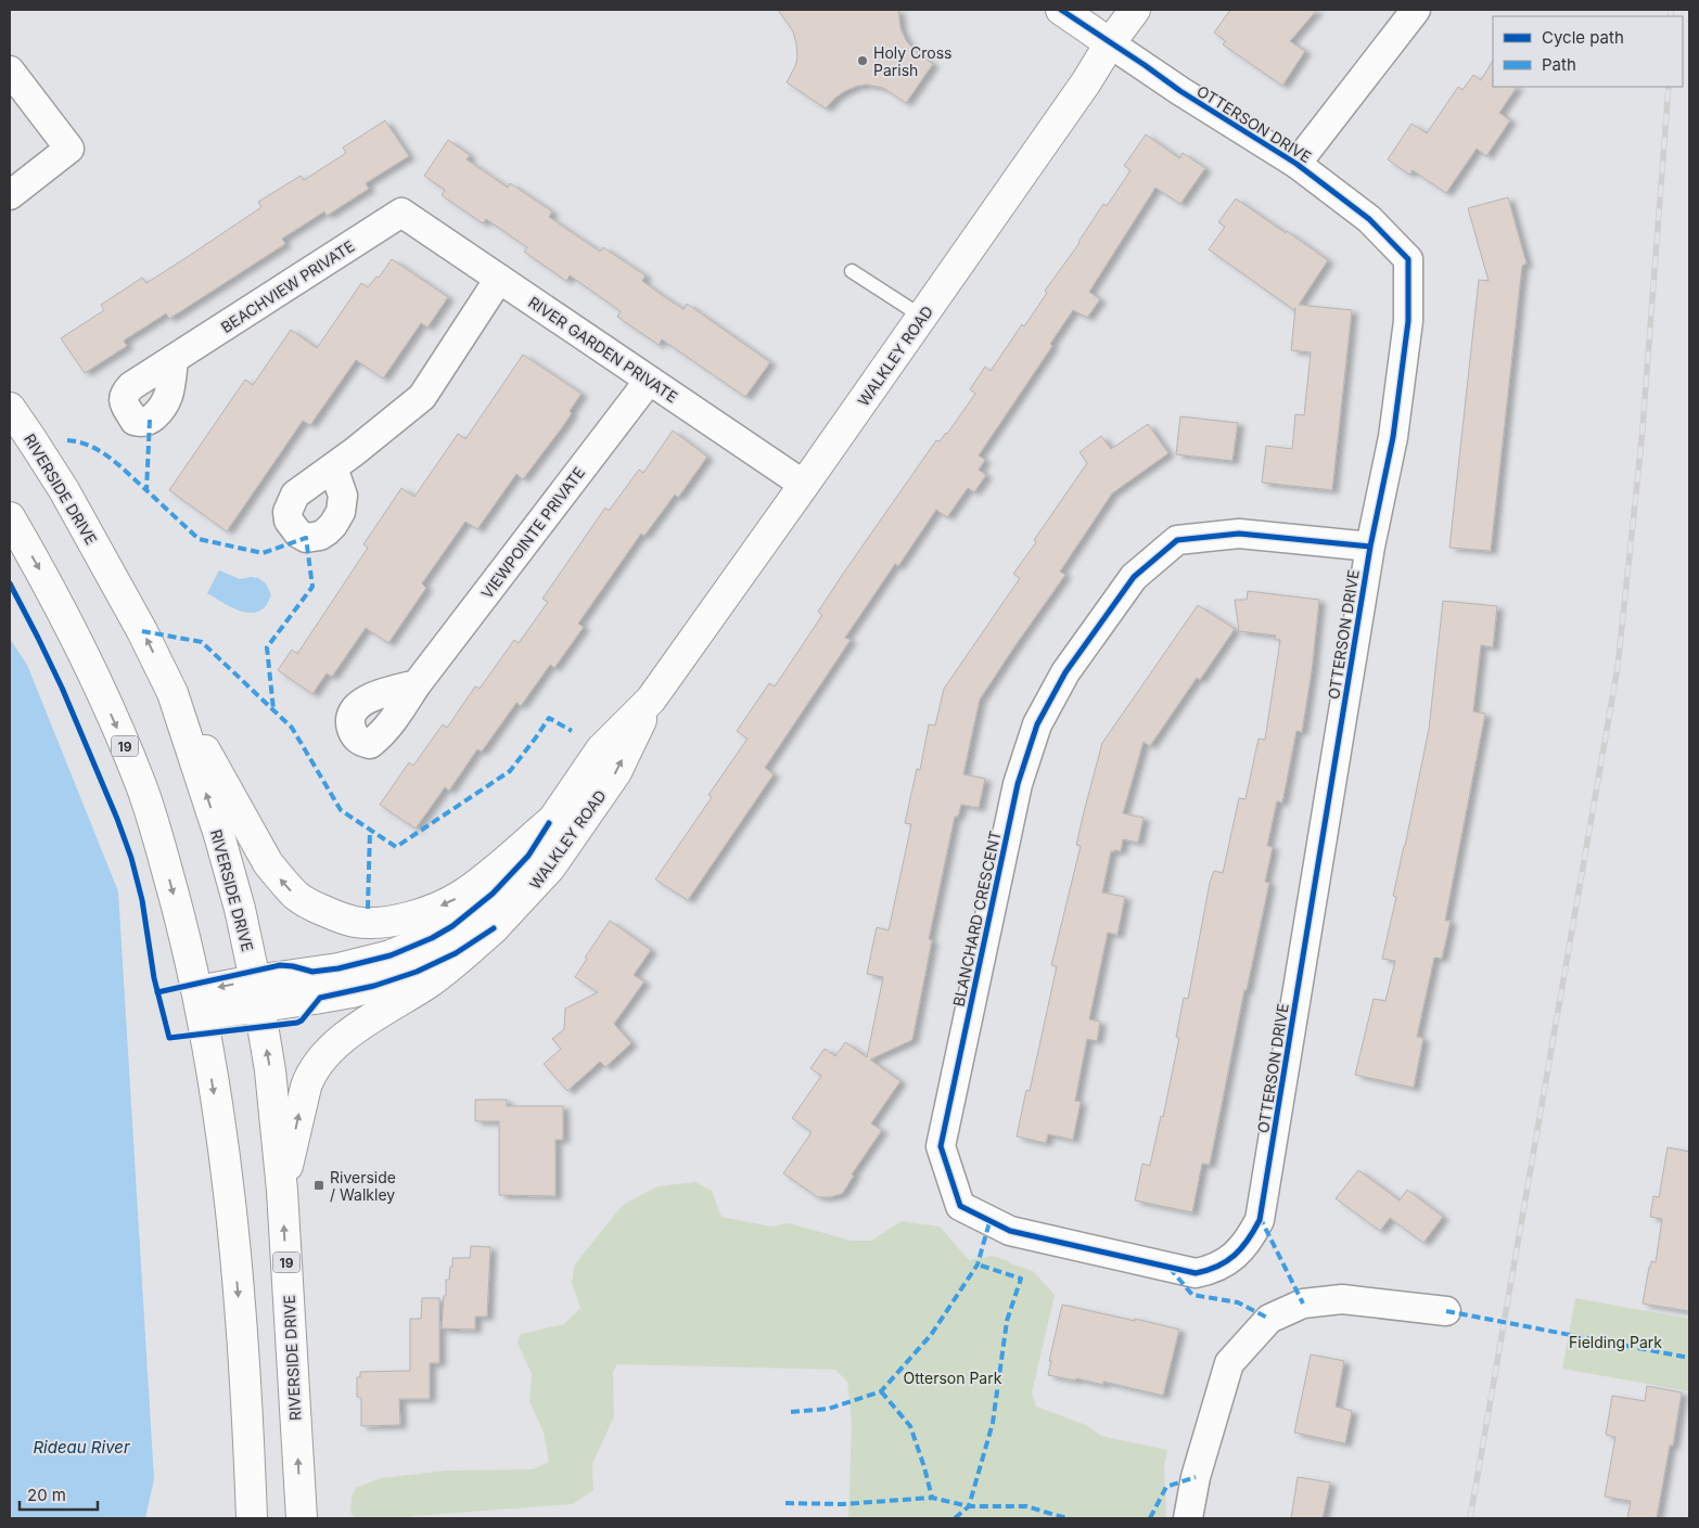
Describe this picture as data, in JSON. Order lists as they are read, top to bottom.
{
  "streets": {
    "main road": ["WALKLEY ROAD", "RIVERSIDE DRIVE", "19"],
    "street": [
      "OTTERSON DRIVE",
      "BEACHVIEW PRIVATE",
      "RIVER GARDEN PRIVATE",
      "VIEWPOINTE PRIVATE",
      "BLANCHARD CRESCENT"
    ]
  },
  "crossings": [
    ["OTTERSON DRIVE", "WALKLEY ROAD"],
    ["OTTERSON DRIVE", "BLANCHARD CRESCENT"],
    ["BEACHVIEW PRIVATE", "RIVER GARDEN PRIVATE"],
    ["RIVER GARDEN PRIVATE", "WALKLEY ROAD"],
    ["RIVER GARDEN PRIVATE", "VIEWPOINTE PRIVATE"],
    ["WALKLEY ROAD", "RIVERSIDE DRIVE"],
    ["WALKLEY ROAD", "19"]
  ],
  "water": ["Rideau River"],
  "parks": ["Fielding Park", "Otterson Park"],
  "places": {
    "other": ["Holy Cross Parish"],
    "transit": ["Riverside / Walkley"]
  },
  "legend": ["Cycle path", "Path"],
  "scale_bar": "20 m"
}
